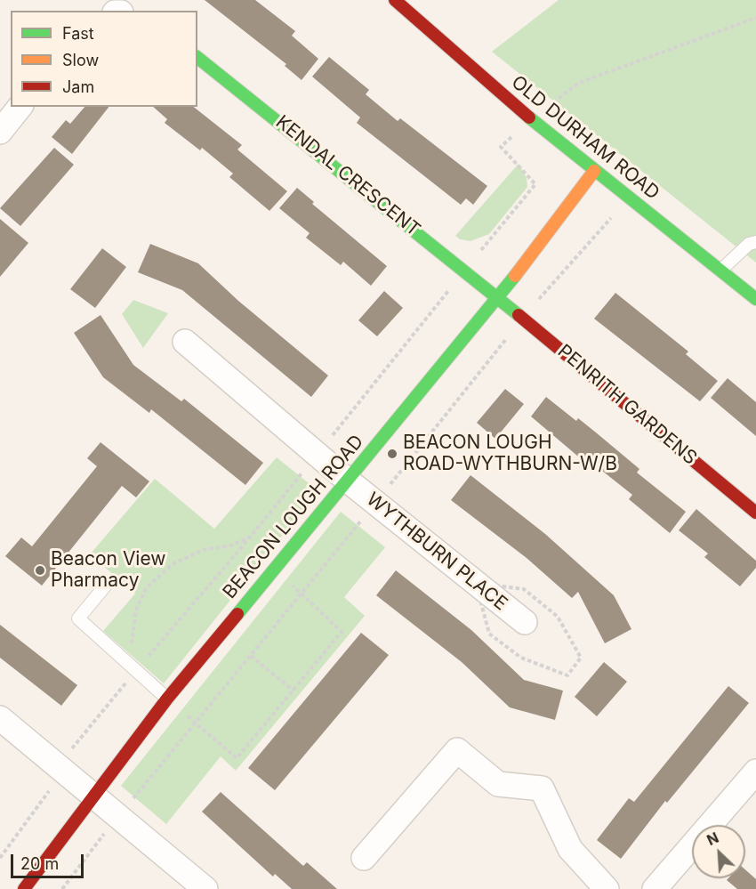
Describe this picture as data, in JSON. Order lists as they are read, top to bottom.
{
  "streets": {
    "street": [
      "OLD DURHAM ROAD",
      "KENDAL CRESCENT",
      "PENRITH GARDENS",
      "BEACON LOUGH ROAD",
      "WYTHBURN PLACE"
    ]
  },
  "crossings": [
    ["OLD DURHAM ROAD", "BEACON LOUGH ROAD"],
    ["KENDAL CRESCENT", "PENRITH GARDENS"],
    ["KENDAL CRESCENT", "BEACON LOUGH ROAD"],
    ["PENRITH GARDENS", "BEACON LOUGH ROAD"],
    ["BEACON LOUGH ROAD", "WYTHBURN PLACE"]
  ],
  "places": ["BEACON LOUGH ROAD-WYTHBURN-W/B", "Beacon View Pharmacy"],
  "legend": ["Fast", "Slow", "Jam"],
  "scale_bar": "20 m",
  "north": "top left"
}
